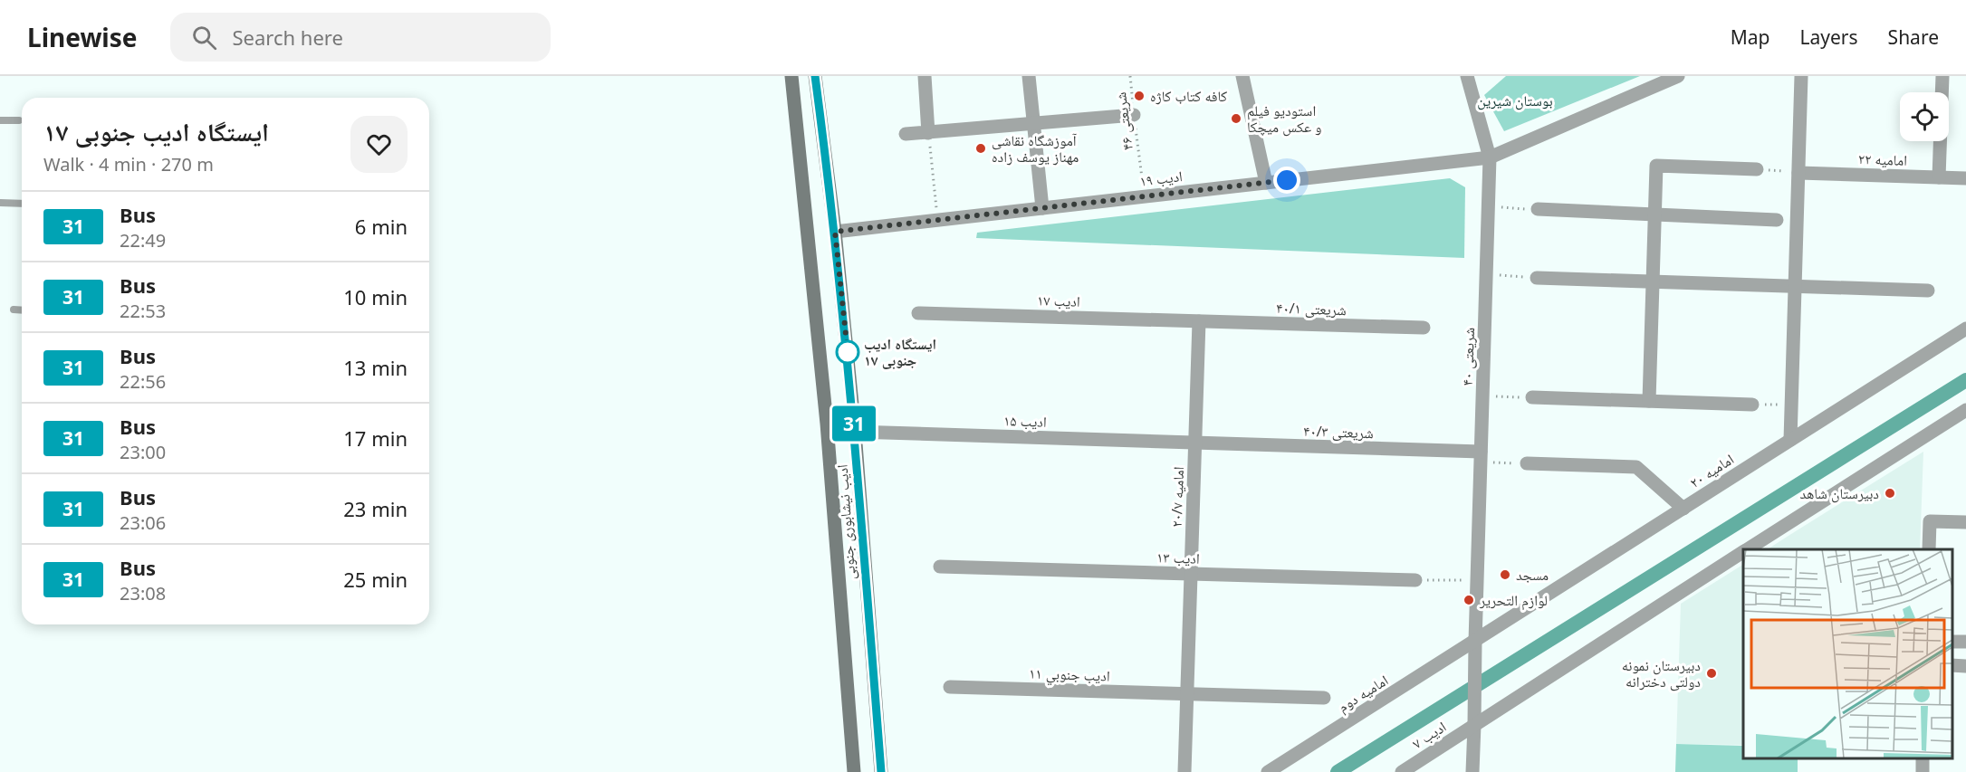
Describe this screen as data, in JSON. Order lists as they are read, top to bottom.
{
  "streets": {
    "main road": ["ادیب نیشابوری جنوبی"],
    "street": [
      "امامیه ۲۲",
      "ادیب ۱۹",
      "ادیب ۱۷",
      "شریعتی ۴۰/۱",
      "شریعتی ۴۰",
      "ادیب ۱۵",
      "شریعتی ۴۰/۳",
      "امامیه ۲۰",
      "امامیه ۲۰/۷",
      "ادیب ۱۳",
      "ادیب جنوبي ١١",
      "امامیه دوم",
      "ادیب ۷"
    ],
    "path": ["شریعتی ۴۶"]
  },
  "crossings": [
    ["شریعتی ۴۶", "ادیب ۱۹"],
    ["ادیب ۱۹", "شریعتی ۴۰"],
    ["ادیب ۱۹", "ادیب نیشابوری جنوبی"],
    ["ادیب ۱۷", "شریعتی ۴۰/۱"],
    ["ادیب ۱۷", "امامیه ۲۰/۷"],
    ["شریعتی ۴۰/۱", "امامیه ۲۰/۷"],
    ["شریعتی ۴۰", "شریعتی ۴۰/۳"],
    ["شریعتی ۴۰", "امامیه ۲۰"],
    ["شریعتی ۴۰", "امامیه دوم"],
    ["شریعتی ۴۰", "ادیب ۷"],
    ["ادیب ۱۵", "شریعتی ۴۰/۳"],
    ["ادیب ۱۵", "امامیه ۲۰/۷"],
    ["ادیب ۱۵", "ادیب نیشابوری جنوبی"],
    ["شریعتی ۴۰/۳", "امامیه ۲۰/۷"],
    ["امامیه ۲۰", "امامیه دوم"],
    ["امامیه ۲۰/۷", "ادیب ۱۳"],
    ["امامیه ۲۰/۷", "ادیب جنوبي ١١"]
  ],
  "parks": ["بوستان شیرین"],
  "places": [
    "کافه کتاب کاژه",
    "استودیو فیلم و عکس میچکا",
    "آموزشگاه نقاشی مهناز یوسف زاده",
    "ایستگاه ادیب جنوبی ۱۷",
    "دبیرستان شاهد",
    "مسجد",
    "لوازم التحریر",
    "دبیرستان نمونه دولتی دخترانه"
  ],
  "lines": ["bus line 31"],
  "page": {
    "header": "Linewise",
    "search": "Search here",
    "nav": ["Map", "Layers", "Share"],
    "on_map": "31",
    "heading": ["ایستگاه ادیب جنوبی ۱۷", "Walk · 4 min · 270 m"],
    "list": [
      {
        "mark": "31",
        "name": "Bus",
        "note": "22:49",
        "value": "6 min"
      },
      {
        "mark": "31",
        "name": "Bus",
        "note": "22:53",
        "value": "10 min"
      },
      {
        "mark": "31",
        "name": "Bus",
        "note": "22:56",
        "value": "13 min"
      },
      {
        "mark": "31",
        "name": "Bus",
        "note": "23:00",
        "value": "17 min"
      },
      {
        "mark": "31",
        "name": "Bus",
        "note": "23:06",
        "value": "23 min"
      },
      {
        "mark": "31",
        "name": "Bus",
        "note": "23:08",
        "value": "25 min"
      }
    ]
  }
}
